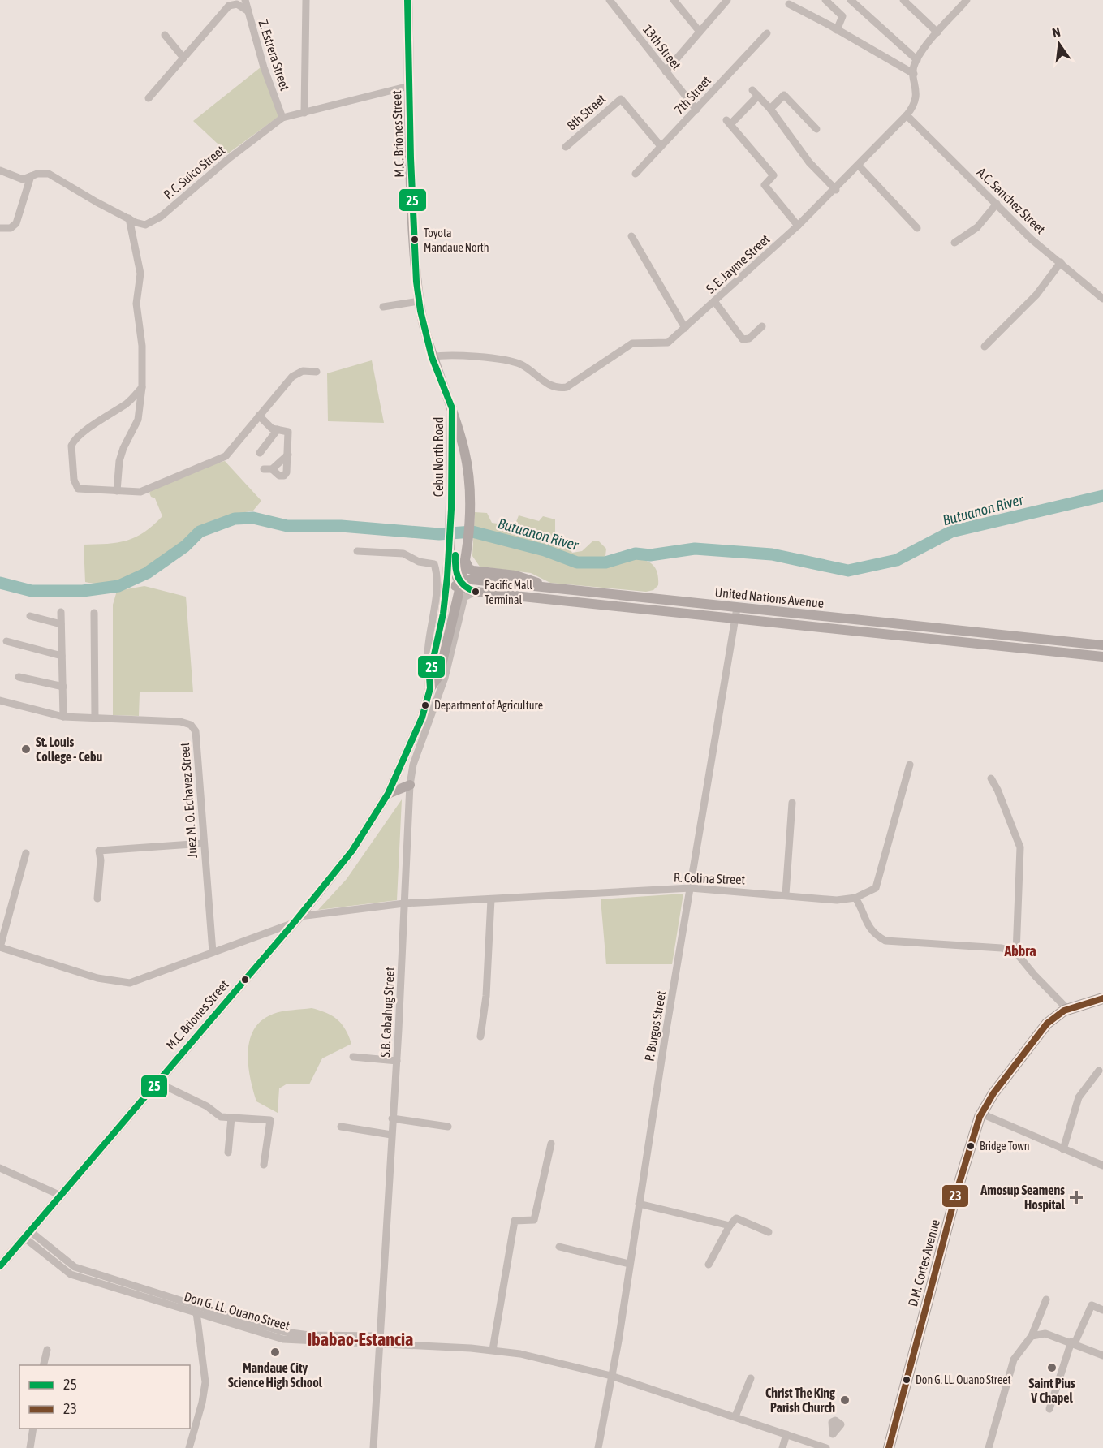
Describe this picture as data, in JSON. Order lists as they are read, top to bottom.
{
  "streets": {
    "highway": ["D.M. Cortes Avenue"],
    "main road": ["M.C. Briones Street", "Cebu North Road", "United Nations Avenue"],
    "street": [
      "13th Street",
      "Z. Estrera Street",
      "7th Street",
      "8th Street",
      "P. C. Suico Street",
      "A.C. Sanchez Street",
      "S. E. Jayme Street",
      "Juez M. O. Echavez Street",
      "R. Colina Street",
      "S.B. Cabahug Street",
      "P. Burgos Street",
      "Don G. LL. Ouano Street"
    ]
  },
  "crossings": [
    ["13th Street", "7th Street"],
    ["Z. Estrera Street", "P. C. Suico Street"],
    ["7th Street", "8th Street"],
    ["M.C. Briones Street", "P. C. Suico Street"],
    ["M.C. Briones Street", "S. E. Jayme Street"],
    ["M.C. Briones Street", "Cebu North Road"],
    ["M.C. Briones Street", "United Nations Avenue"],
    ["M.C. Briones Street", "R. Colina Street"],
    ["M.C. Briones Street", "Don G. LL. Ouano Street"],
    ["A.C. Sanchez Street", "S. E. Jayme Street"],
    ["United Nations Avenue", "S.B. Cabahug Street"],
    ["United Nations Avenue", "P. Burgos Street"],
    ["Juez M. O. Echavez Street", "R. Colina Street"],
    ["R. Colina Street", "S.B. Cabahug Street"],
    ["R. Colina Street", "P. Burgos Street"],
    ["S.B. Cabahug Street", "Don G. LL. Ouano Street"],
    ["P. Burgos Street", "Don G. LL. Ouano Street"]
  ],
  "districts": ["Abbra", "Ibabao-Estancia"],
  "water": ["Butuanon River"],
  "places": {
    "other": [
      "Toyota Mandaue North",
      "Pacific Mall Terminal",
      "Department of Agriculture",
      "St. Louis College - Cebu",
      "Bridge Town",
      "Mandaue City Science High School",
      "Saint Pius V Chapel",
      "Don G. LL. Ouano Street",
      "Christ The King Parish Church"
    ],
    "health": ["Amosup Seamens Hospital"]
  },
  "lines": ["transit line 25", "transit line 23"],
  "legend": ["25", "23"],
  "north": "top"
}
